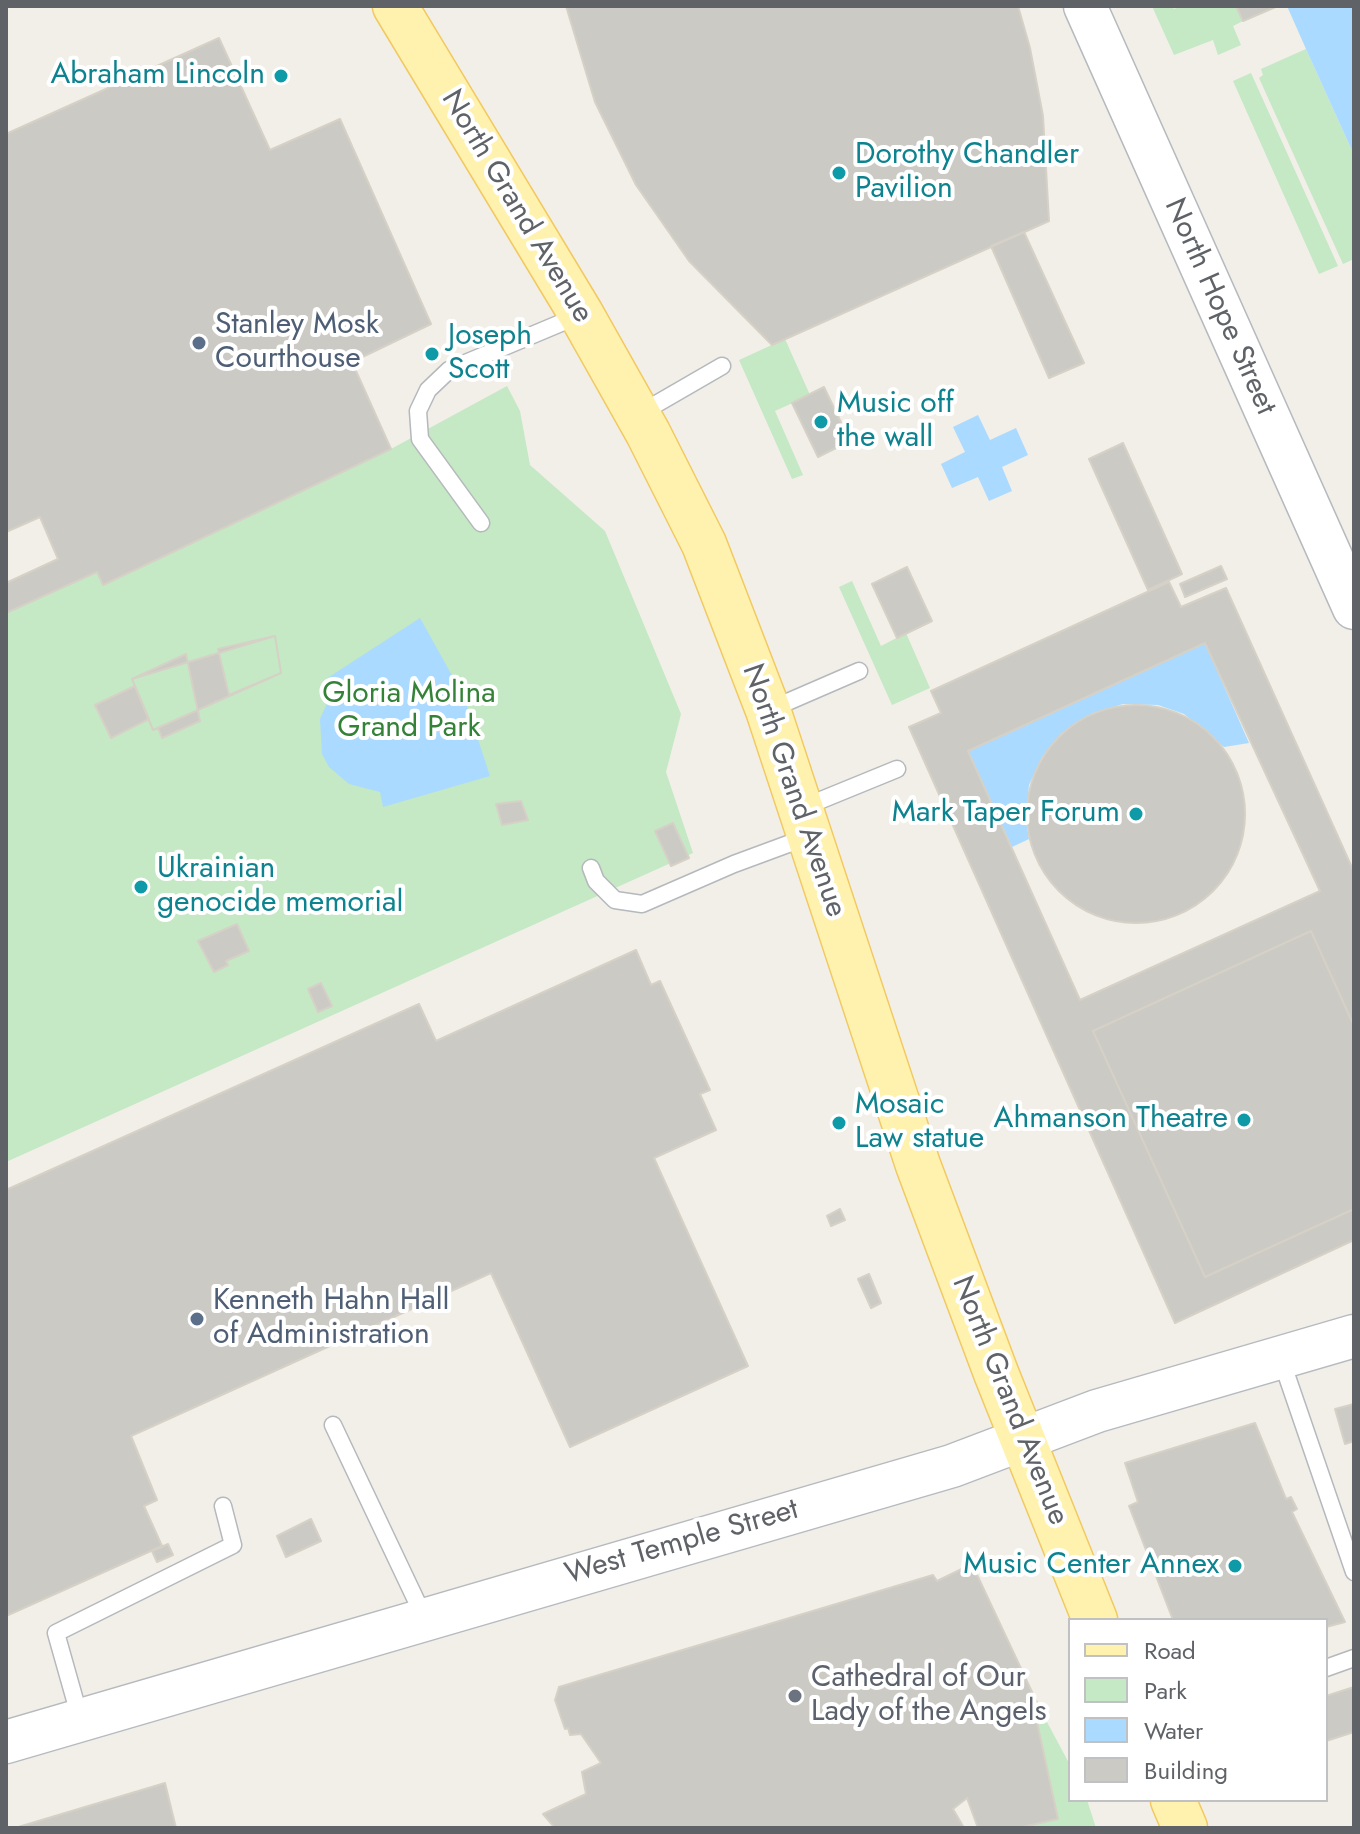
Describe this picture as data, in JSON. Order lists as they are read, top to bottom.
{
  "streets": {
    "main road": ["North Grand Avenue", "North Hope Street", "West Temple Street"]
  },
  "crossings": [
    ["North Grand Avenue", "West Temple Street"]
  ],
  "parks": ["Gloria Molina Grand Park"],
  "places": [
    "Abraham Lincoln",
    "Dorothy Chandler Pavilion",
    "Stanley Mosk Courthouse",
    "Joseph Scott",
    "Music off the wall",
    "Mark Taper Forum",
    "Ukrainian genocide memorial",
    "Ahmanson Theatre",
    "Mosaic Law statue",
    "Kenneth Hahn Hall of Administration",
    "Music Center Annex",
    "Cathedral of Our Lady of the Angels"
  ],
  "legend": [
    "Road",
    "Park",
    "Water",
    "Building"
  ]
}
